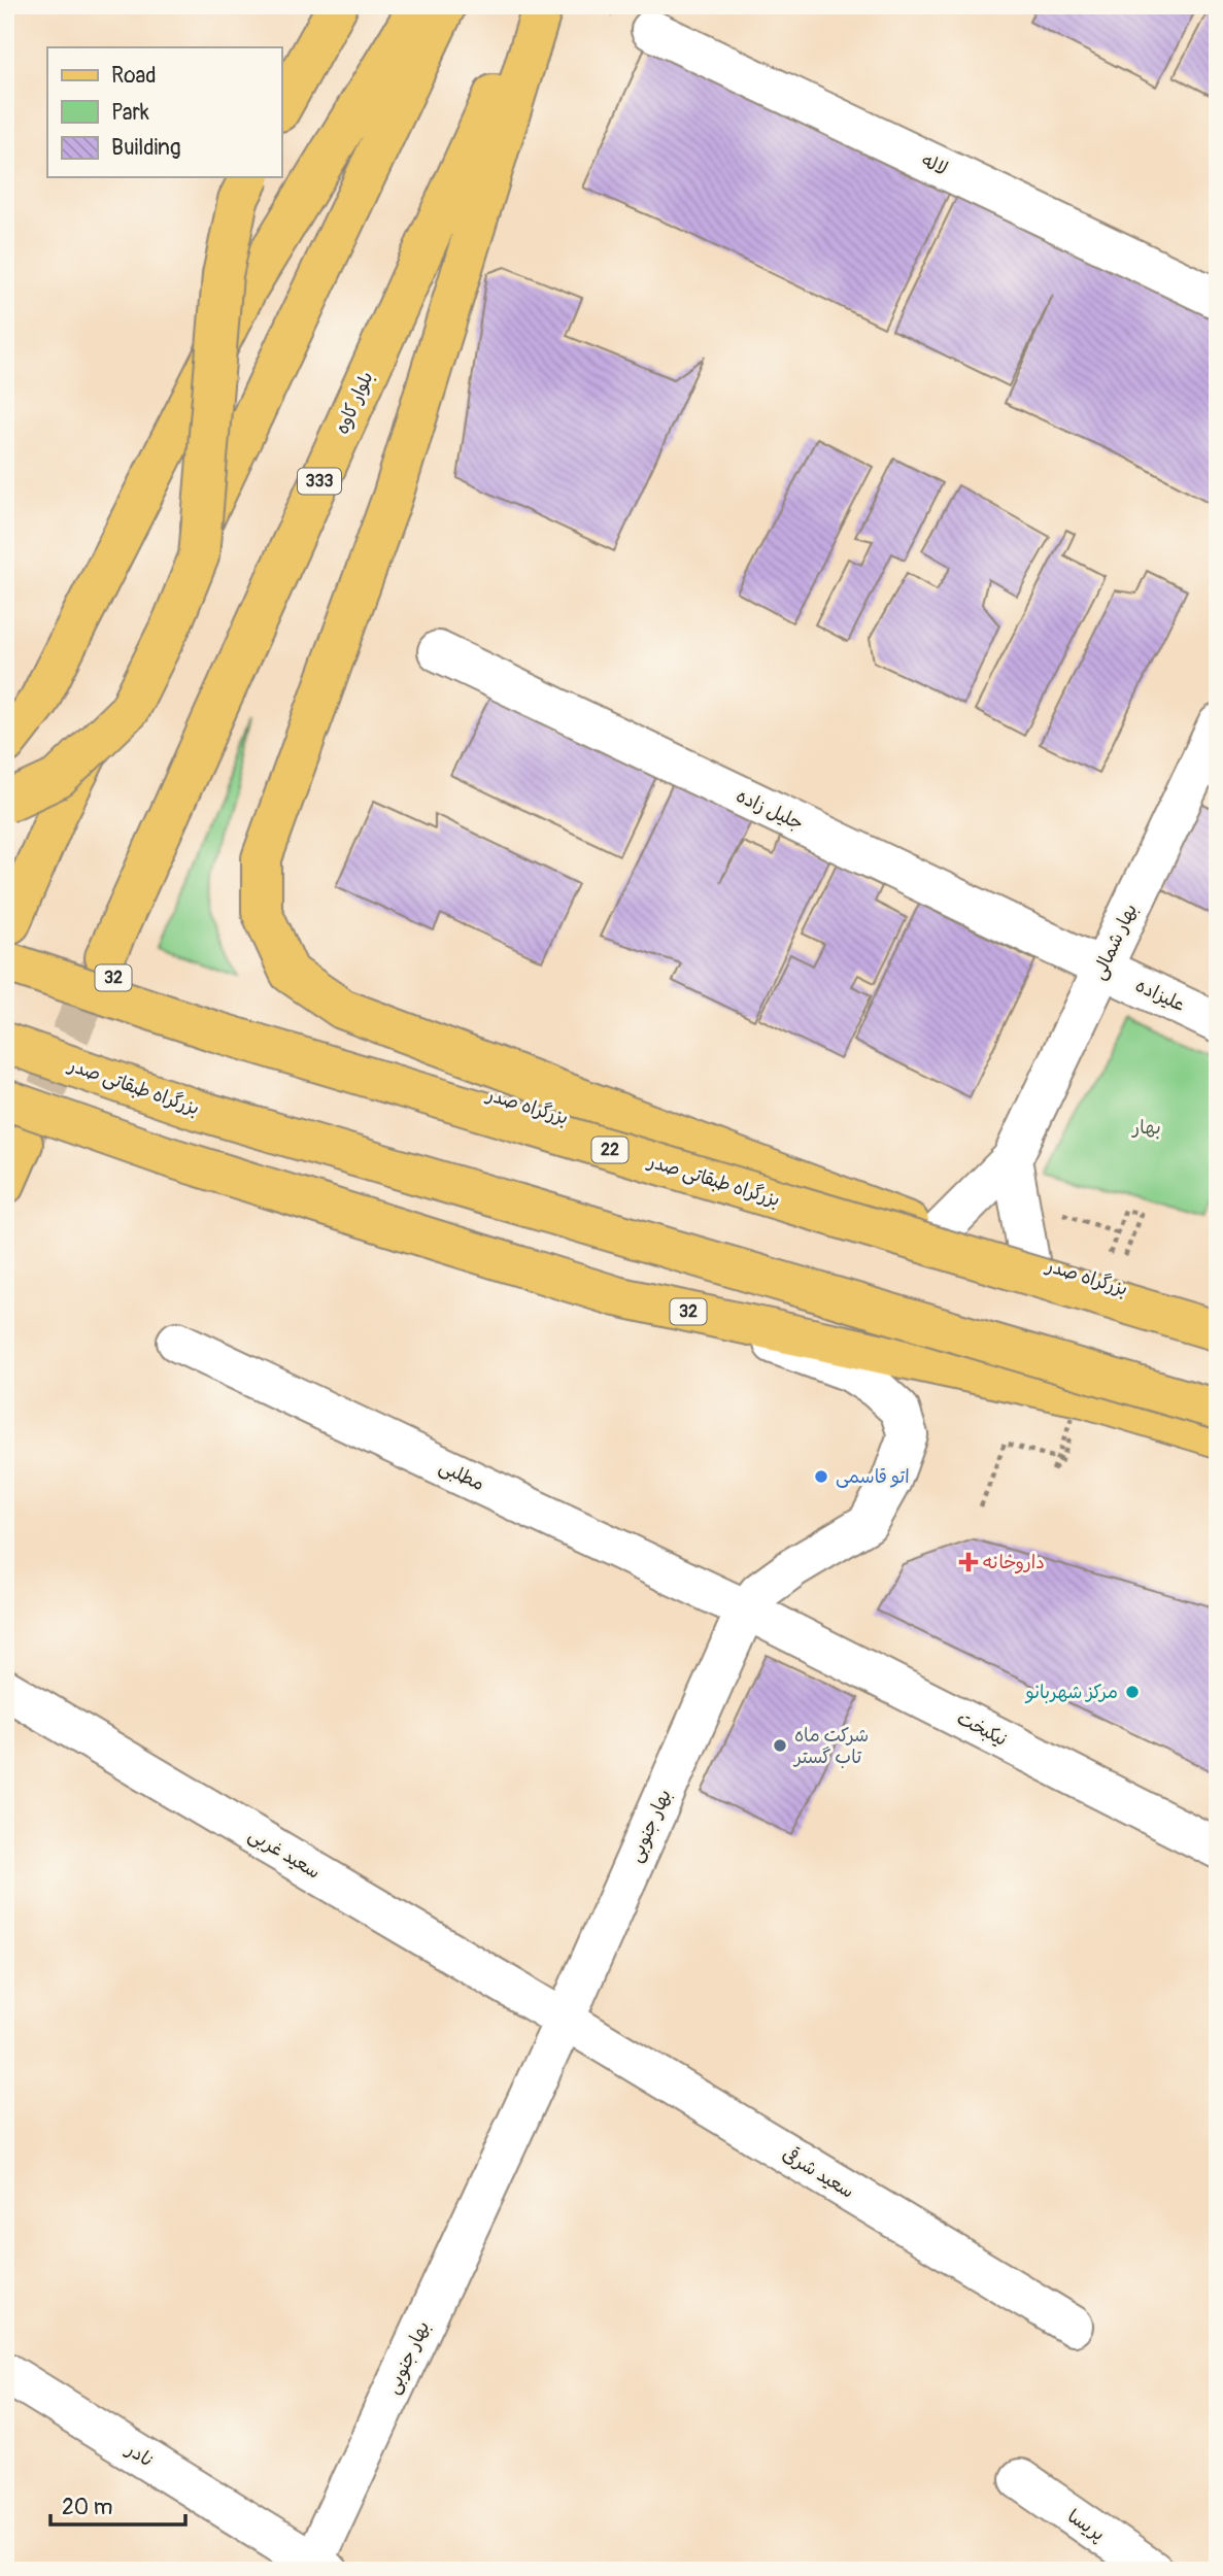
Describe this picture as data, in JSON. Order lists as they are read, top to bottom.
{
  "streets": {
    "main road": [
      "بلوار کاوه",
      "333",
      "32",
      "بزرگراه طبقاتی صدر",
      "بزرگراه صدر",
      "22"
    ],
    "street": [
      "لاله",
      "جلیل زاده",
      "بهار شمالی",
      "علیزاده",
      "مطلبی",
      "نیکبخت",
      "بهار جنوبی",
      "سعید غربی",
      "سعید شرقی",
      "نادر",
      "پریسا"
    ]
  },
  "crossings": [
    ["جلیل زاده", "بهار شمالی"],
    ["جلیل زاده", "علیزاده"],
    ["بهار شمالی", "علیزاده"],
    ["32", "بهار جنوبی"],
    ["مطلبی", "نیکبخت"],
    ["مطلبی", "بهار جنوبی"],
    ["نیکبخت", "بهار جنوبی"],
    ["بهار جنوبی", "سعید غربی"],
    ["بهار جنوبی", "سعید شرقی"],
    ["بهار جنوبی", "نادر"],
    ["سعید غربی", "سعید شرقی"]
  ],
  "parks": ["بهار"],
  "places": {
    "other": ["اتو قاسمی", "مرکز شهربانو", "شرکت ماه تاب گستر"],
    "health": ["داروخانه"]
  },
  "legend": ["Road", "Park", "Building"],
  "scale_bar": "20 m"
}
